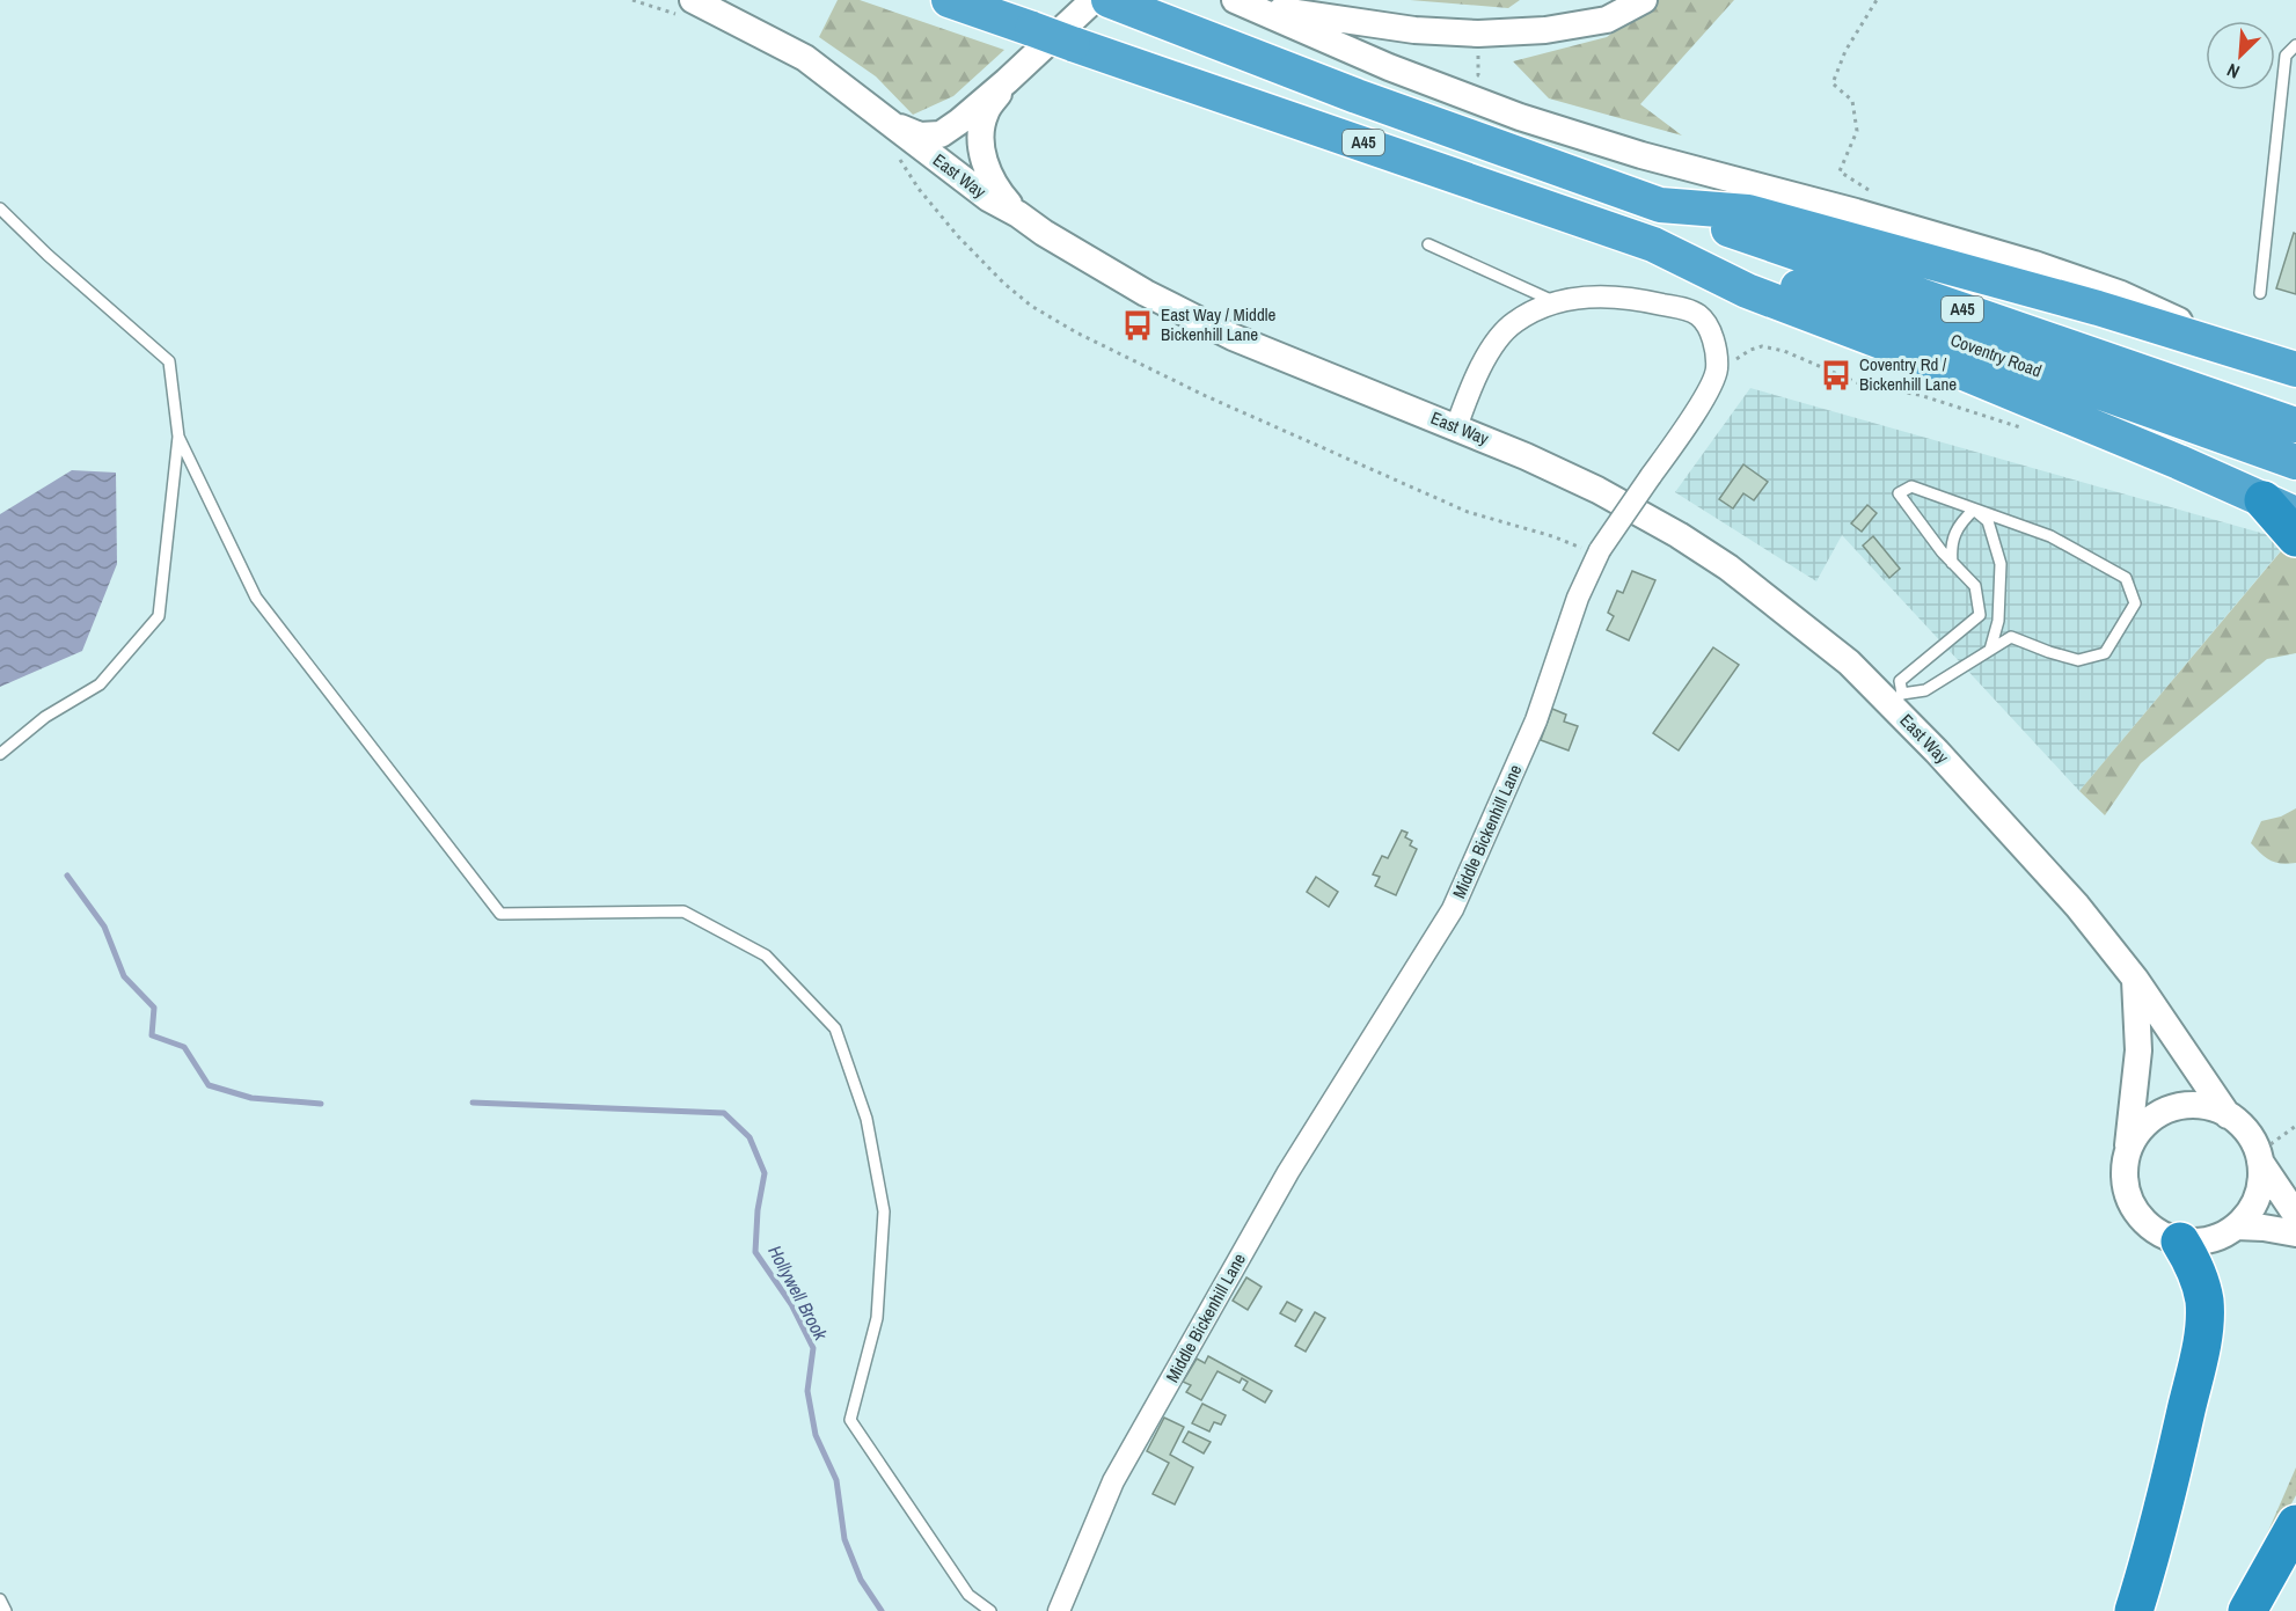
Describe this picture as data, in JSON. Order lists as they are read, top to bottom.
{
  "streets": {
    "highway": ["A45", "Coventry Road"],
    "street": ["East Way", "Middle Bickenhill Lane"]
  },
  "crossings": [
    ["A45", "Coventry Road"]
  ],
  "water": ["Hollywell Brook"],
  "places": {
    "bus stop": ["East Way / Middle Bickenhill Lane", "Coventry Rd / Bickenhill Lane"]
  },
  "north": "bottom left"
}
